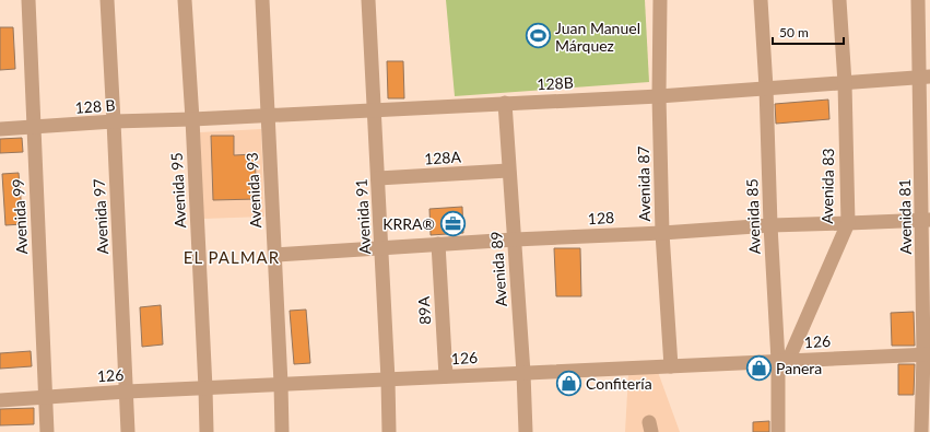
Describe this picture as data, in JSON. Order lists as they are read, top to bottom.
{
  "streets": {
    "street": [
      "128B",
      "128 B",
      "128A",
      "Avenida 87",
      "Avenida 83",
      "Avenida 95",
      "Avenida 93",
      "Avenida 99",
      "Avenida 97",
      "Avenida 91",
      "Avenida 85",
      "Avenida 81",
      "128",
      "Avenida 89",
      "89A",
      "126"
    ]
  },
  "crossings": [
    ["128B", "128 B"],
    ["128B", "Avenida 87"],
    ["128B", "Avenida 83"],
    ["128B", "Avenida 95"],
    ["128B", "Avenida 93"],
    ["128B", "Avenida 91"],
    ["128B", "Avenida 85"],
    ["128B", "Avenida 81"],
    ["128B", "Avenida 89"],
    ["128 B", "Avenida 95"],
    ["128 B", "Avenida 99"],
    ["128 B", "Avenida 97"],
    ["128A", "Avenida 91"],
    ["128A", "Avenida 89"],
    ["Avenida 87", "128"],
    ["Avenida 87", "126"],
    ["Avenida 83", "Avenida 85"],
    ["Avenida 83", "128"],
    ["Avenida 83", "126"],
    ["Avenida 95", "126"],
    ["Avenida 93", "128"],
    ["Avenida 93", "126"],
    ["Avenida 99", "126"],
    ["Avenida 97", "126"],
    ["Avenida 91", "128"],
    ["Avenida 91", "126"],
    ["Avenida 85", "128"],
    ["Avenida 85", "126"],
    ["Avenida 81", "128"],
    ["Avenida 81", "126"],
    ["128", "Avenida 89"],
    ["128", "89A"],
    ["Avenida 89", "126"],
    ["89A", "126"]
  ],
  "districts": ["EL PALMAR"],
  "places": {
    "sports": ["Juan Manuel Márquez"],
    "office": ["KRRA®"],
    "shop": ["Panera", "Confitería"]
  },
  "scale_bar": "50 m"
}
